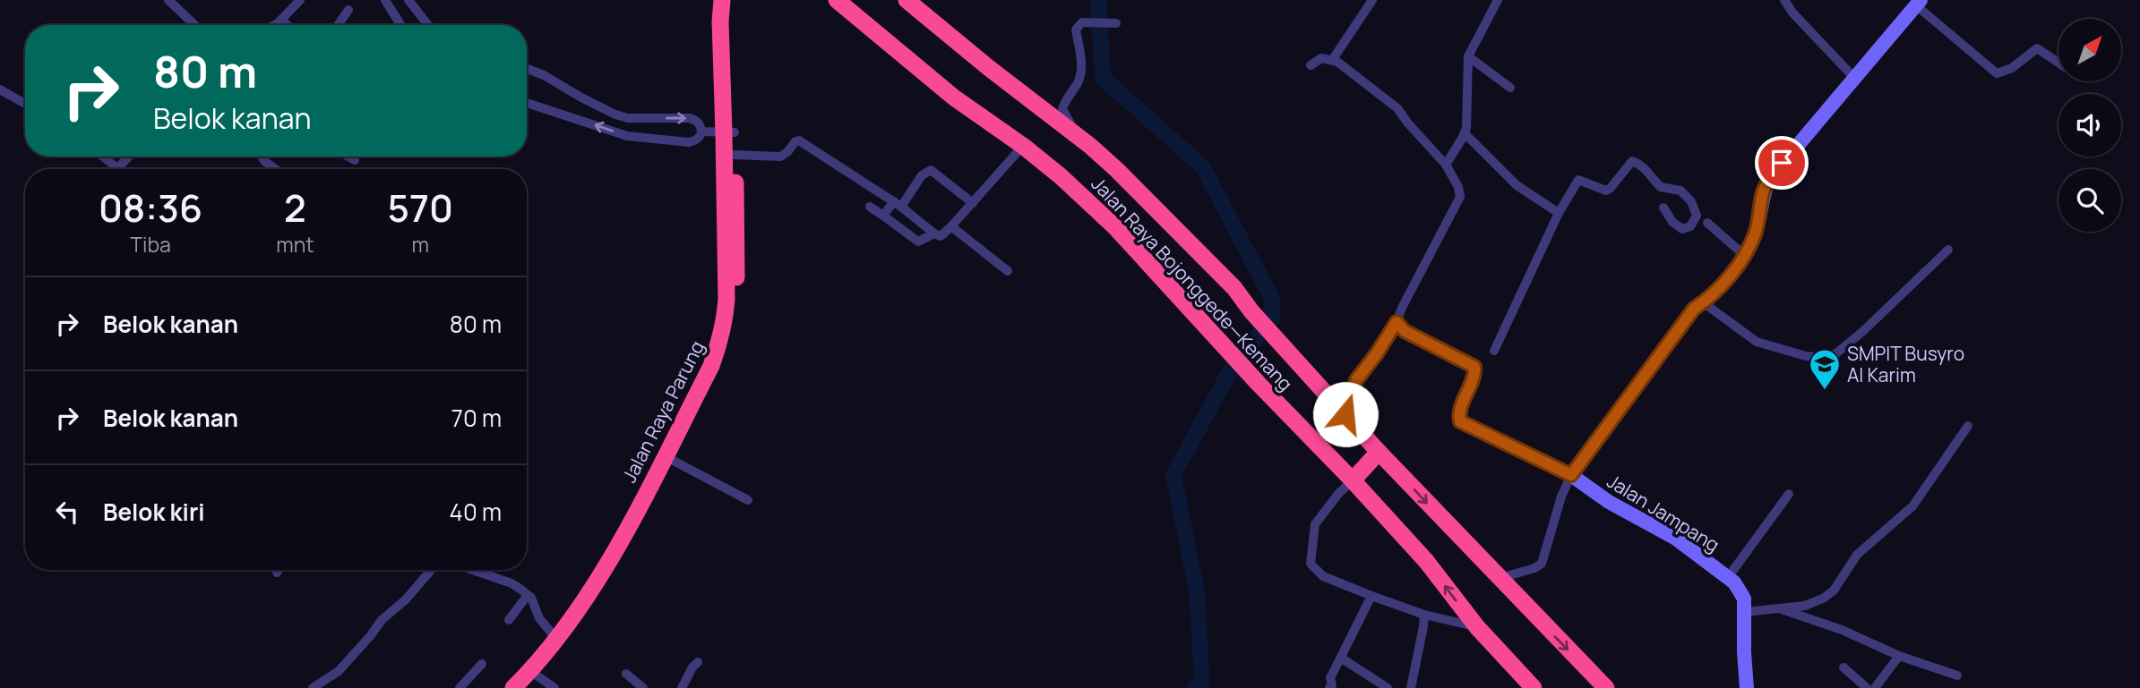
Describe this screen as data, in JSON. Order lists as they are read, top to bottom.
{
  "streets": {
    "highway": ["Jalan Raya Bojonggede—Kemang", "Jalan Raya Parung"],
    "street": ["Jalan Jampang"]
  },
  "places": {
    "school or university": ["SMPIT Busyro Al Karim"]
  },
  "north": "top right",
  "page": {
    "turn": ["80 m", "Belok kanan"],
    "eta": [
      "08:36",
      "Tiba",
      "2",
      "mnt",
      "570",
      "m"
    ],
    "list": [
      {
        "name": "Belok kanan",
        "value": "80 m"
      },
      {
        "name": "Belok kanan",
        "value": "70 m"
      },
      {
        "name": "Belok kiri",
        "value": "40 m"
      }
    ]
  }
}
